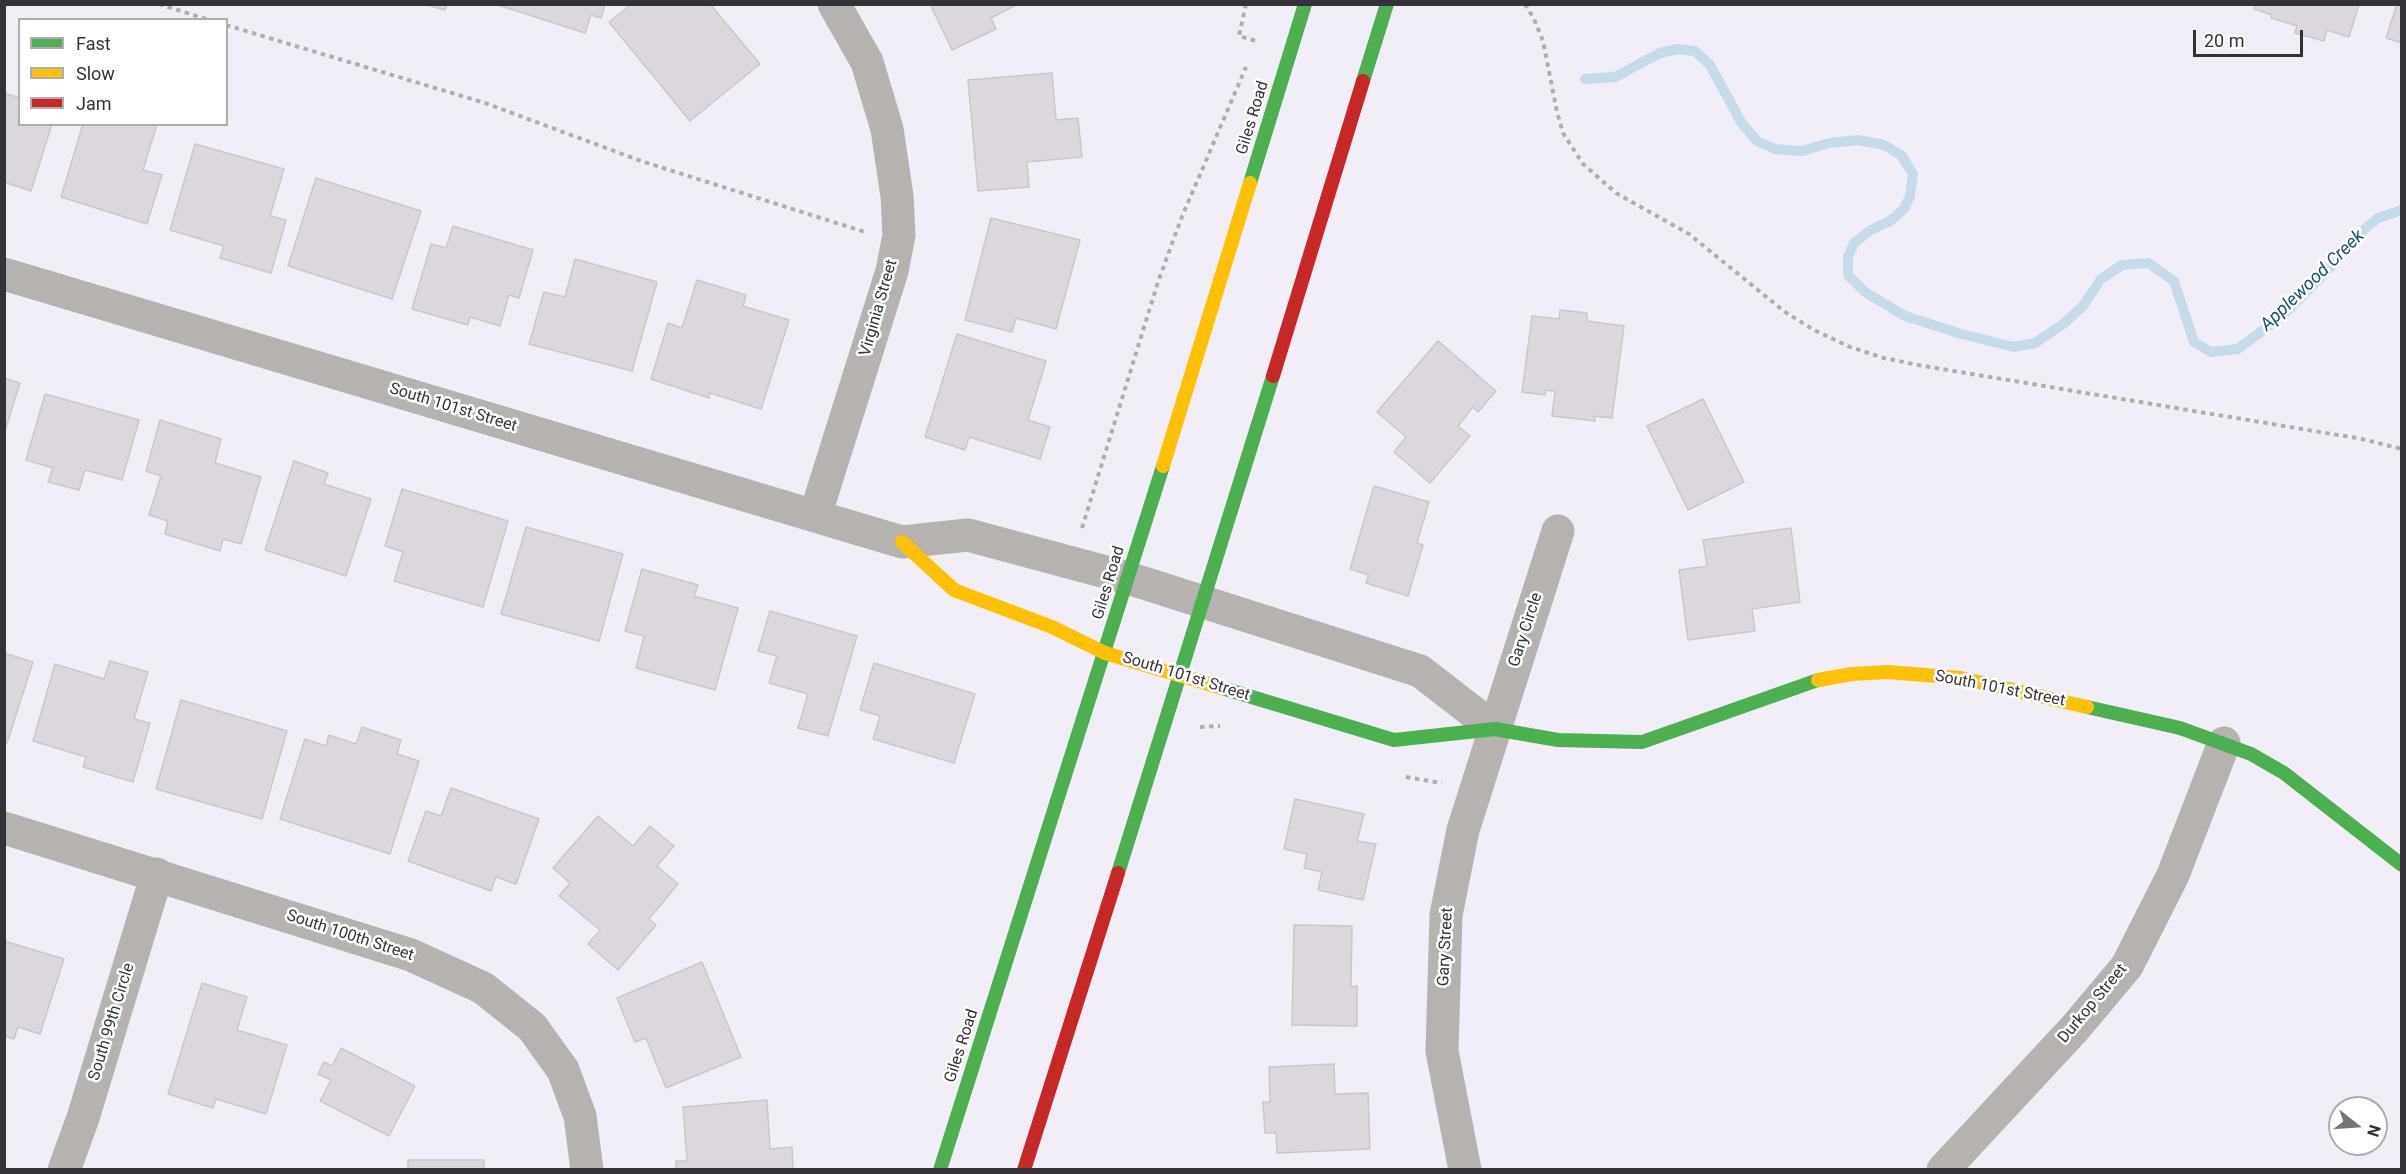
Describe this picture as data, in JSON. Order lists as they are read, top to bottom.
{
  "streets": {
    "main road": ["Giles Road", "South 101st Street"],
    "street": [
      "Virginia Street",
      "Gary Circle",
      "South 100th Street",
      "Gary Street",
      "Durkop Street",
      "South 99th Circle"
    ]
  },
  "crossings": [
    ["Giles Road", "South 101st Street"],
    ["Virginia Street", "South 101st Street"],
    ["South 101st Street", "Gary Circle"],
    ["South 101st Street", "Gary Street"],
    ["South 101st Street", "Durkop Street"],
    ["Gary Circle", "Gary Street"],
    ["South 100th Street", "South 99th Circle"]
  ],
  "water": ["Applewood Creek"],
  "legend": ["Fast", "Slow", "Jam"],
  "scale_bar": "20 m",
  "north": "right"
}
